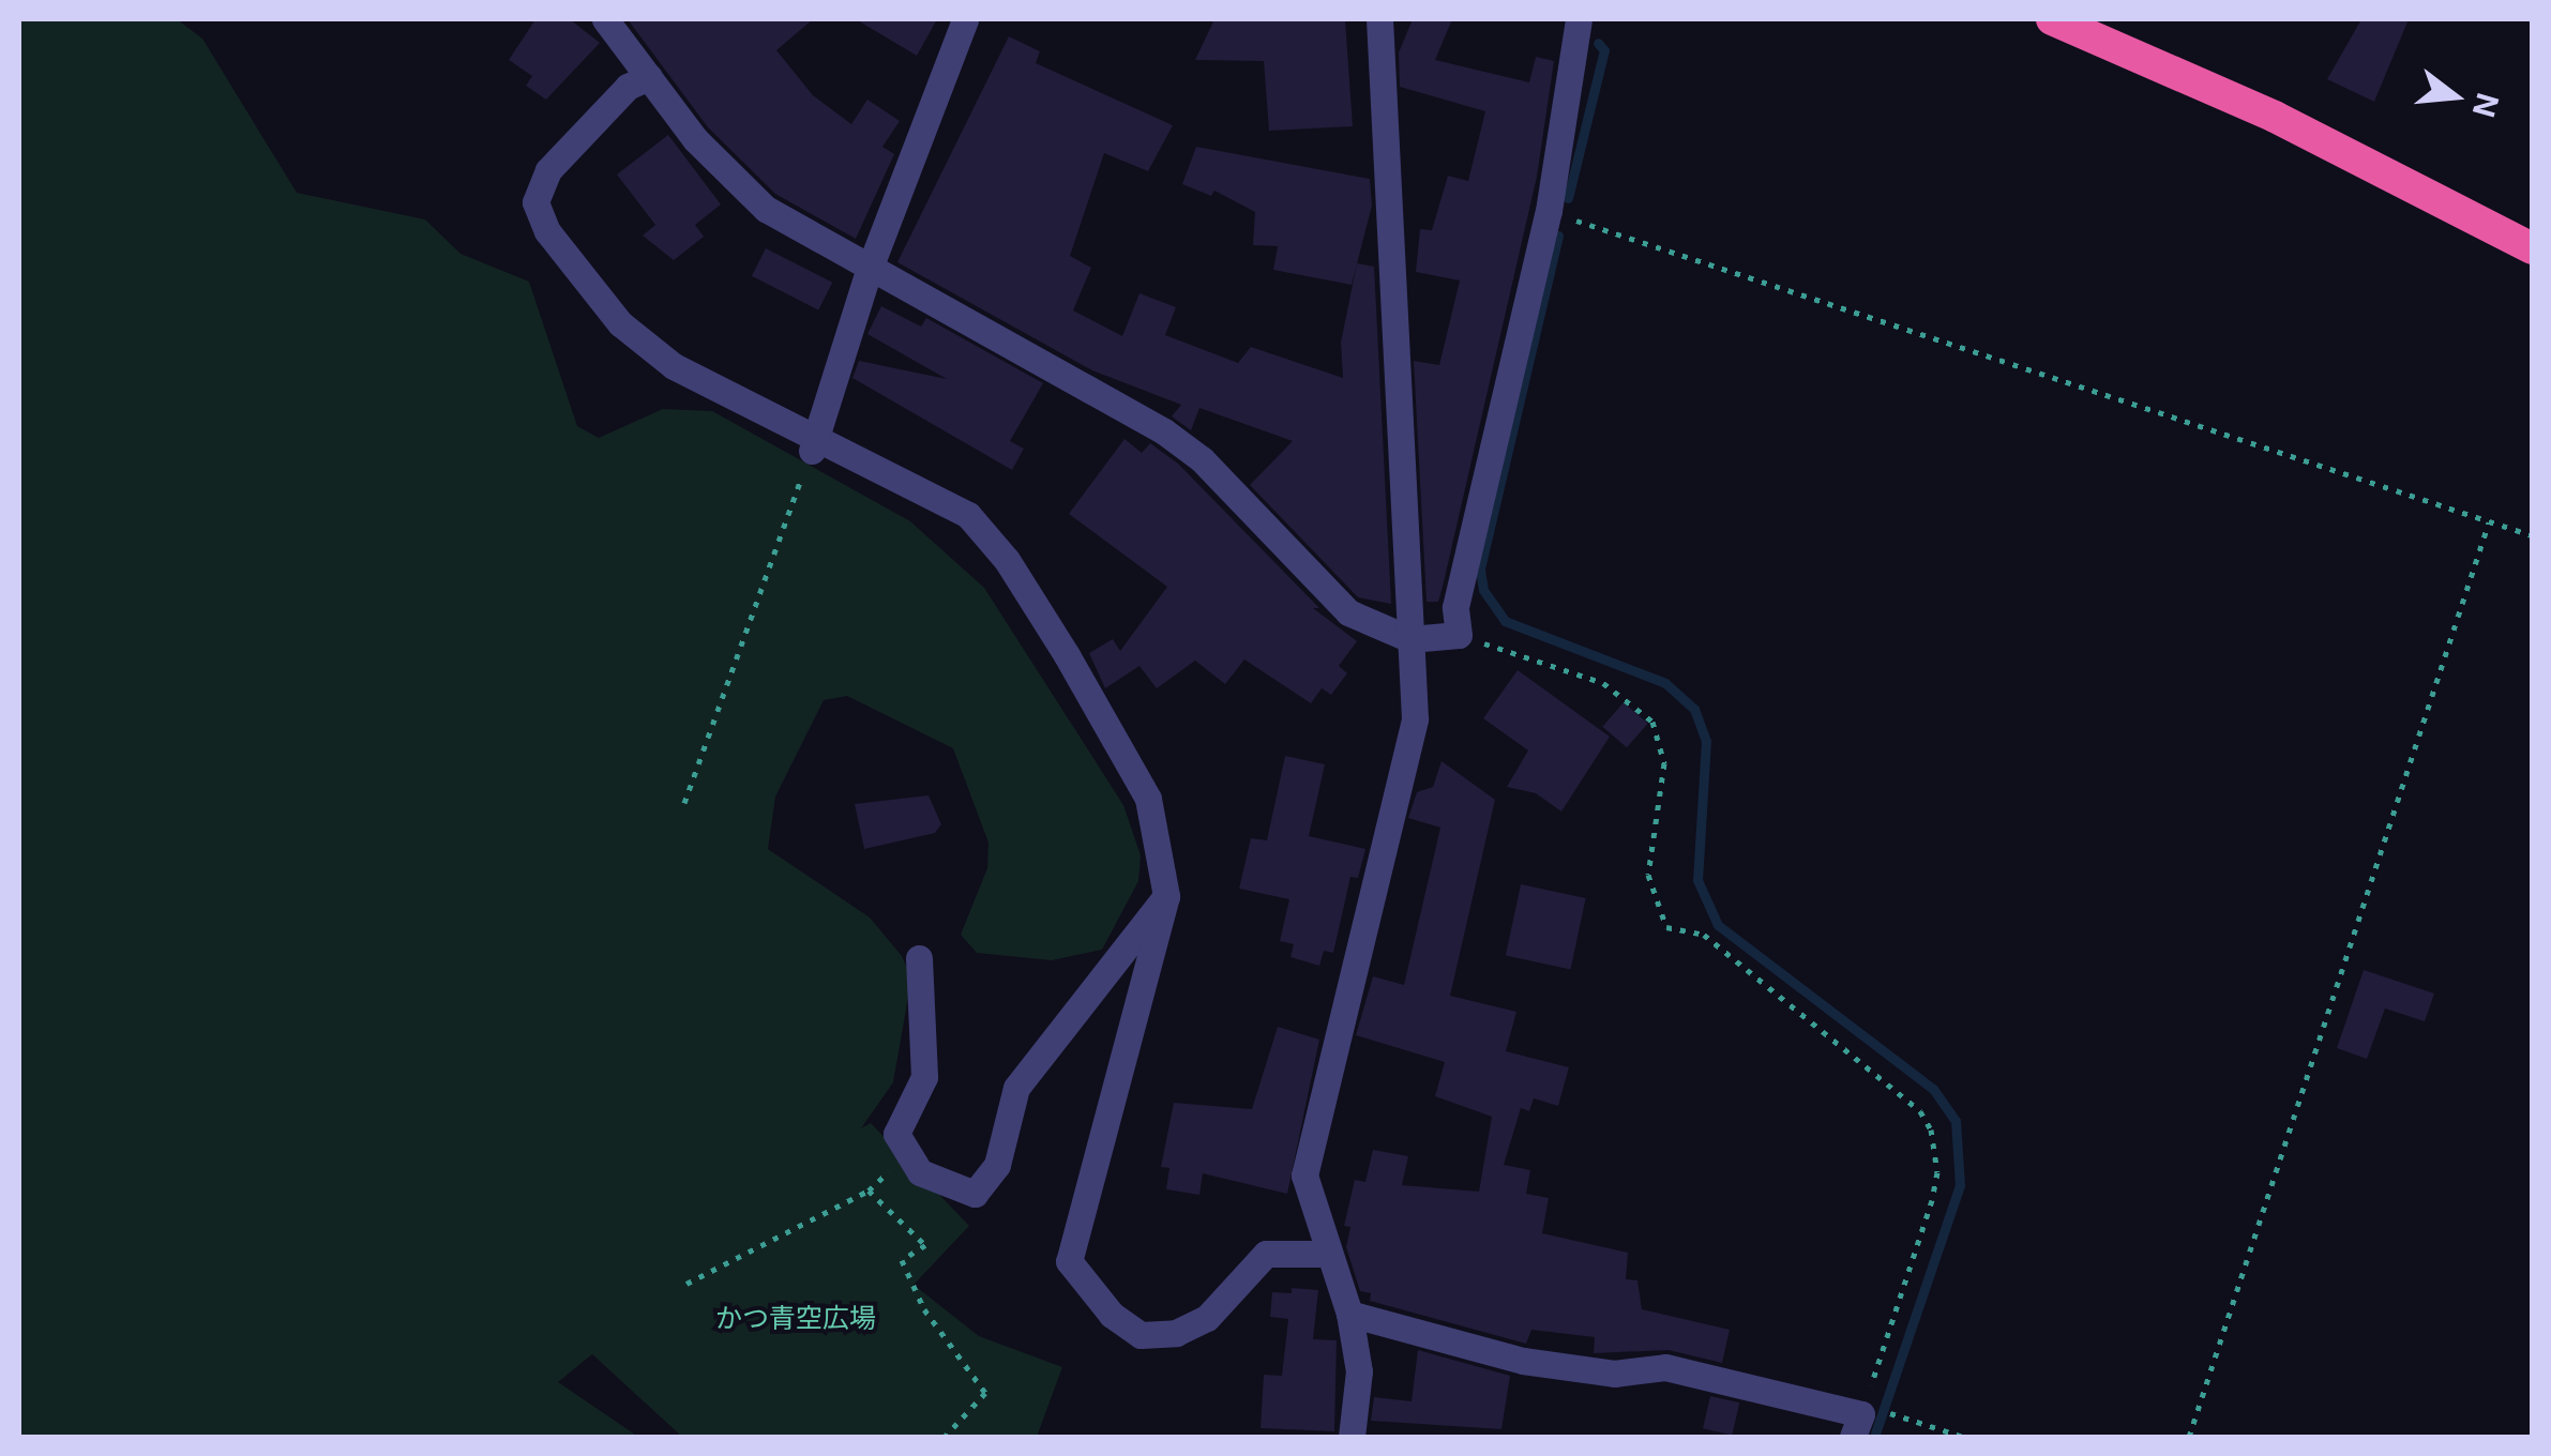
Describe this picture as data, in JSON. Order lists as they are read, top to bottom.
{
  "parks": ["かつ青空広場"],
  "north": "right"
}
